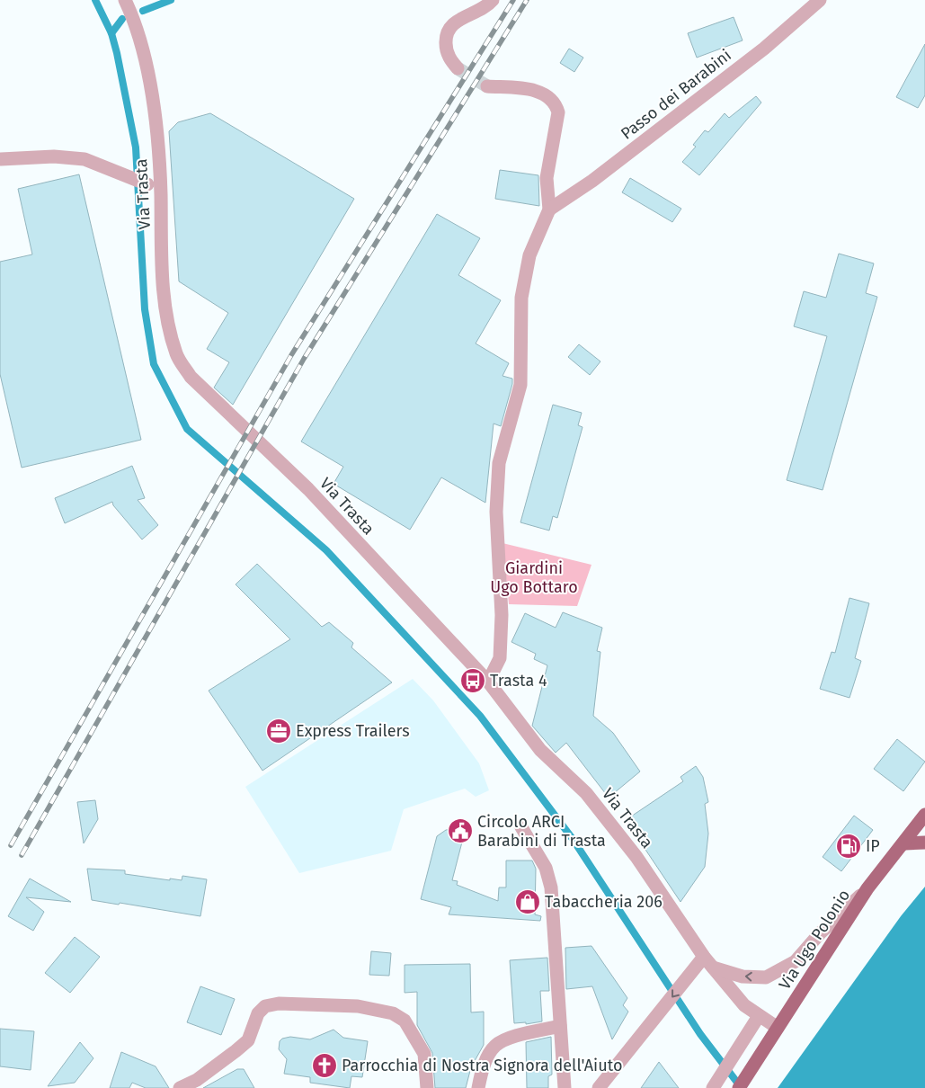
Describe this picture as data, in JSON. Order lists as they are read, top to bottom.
{
  "streets": {
    "main road": ["Via Ugo Polonio"],
    "street": ["Passo dei Barabini", "Via Trasta"]
  },
  "crossings": [
    ["Via Trasta", "Via Ugo Polonio"]
  ],
  "parks": ["Giardini Ugo Bottaro"],
  "places": {
    "bus stop": ["Trasta 4"],
    "office": ["Express Trailers"],
    "public building": ["Circolo ARCI Barabini di Trasta"],
    "fuel station": ["IP"],
    "shop": ["Tabaccheria 206"],
    "church": ["Parrocchia di Nostra Signora dell'Aiuto"]
  }
}
